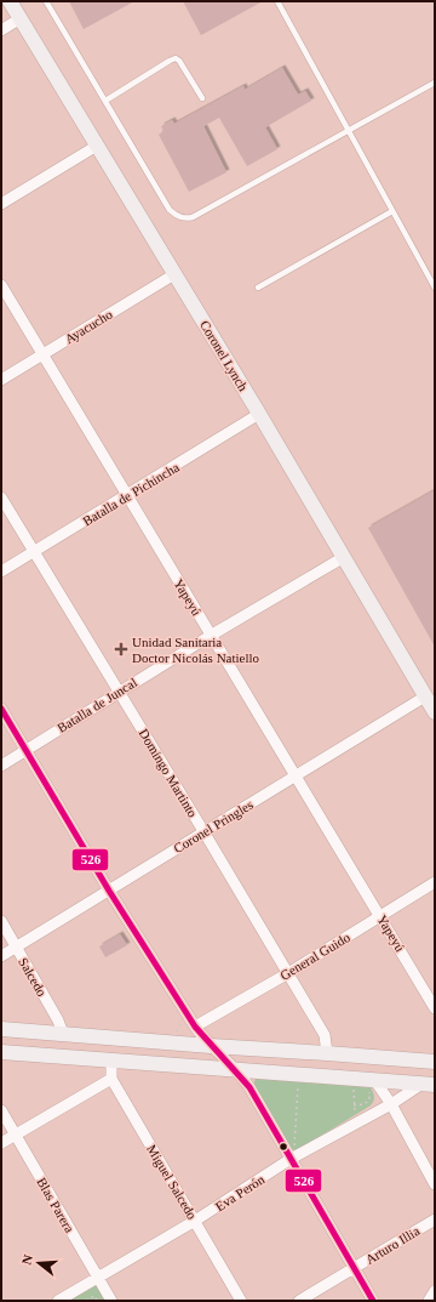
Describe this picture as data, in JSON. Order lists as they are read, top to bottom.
{
  "streets": {
    "main road": ["Coronel Lynch"],
    "street": [
      "Ayacucho",
      "Batalla de Pichincha",
      "Yapeyú",
      "Batalla de Juncal",
      "Domingo Martinto",
      "Coronel Pringles",
      "General Guido",
      "Salcedo",
      "Miguel Salcedo",
      "Eva Perón",
      "Blas Parera",
      "Arturo Illia"
    ]
  },
  "crossings": [
    ["Ayacucho", "Coronel Lynch"],
    ["Ayacucho", "Yapeyú"],
    ["Coronel Lynch", "Batalla de Pichincha"],
    ["Coronel Lynch", "Batalla de Juncal"],
    ["Coronel Lynch", "Coronel Pringles"],
    ["Batalla de Pichincha", "Yapeyú"],
    ["Batalla de Pichincha", "Domingo Martinto"],
    ["Yapeyú", "Batalla de Juncal"],
    ["Yapeyú", "Coronel Pringles"],
    ["Yapeyú", "General Guido"],
    ["Batalla de Juncal", "Domingo Martinto"],
    ["Domingo Martinto", "Coronel Pringles"],
    ["Domingo Martinto", "General Guido"],
    ["Coronel Pringles", "Salcedo"],
    ["Miguel Salcedo", "Eva Perón"],
    ["Eva Perón", "Blas Parera"]
  ],
  "places": {
    "health": ["Unidad Sanitaria Doctor Nicolás Natiello"]
  },
  "lines": ["transit line 526"],
  "north": "left"
}
